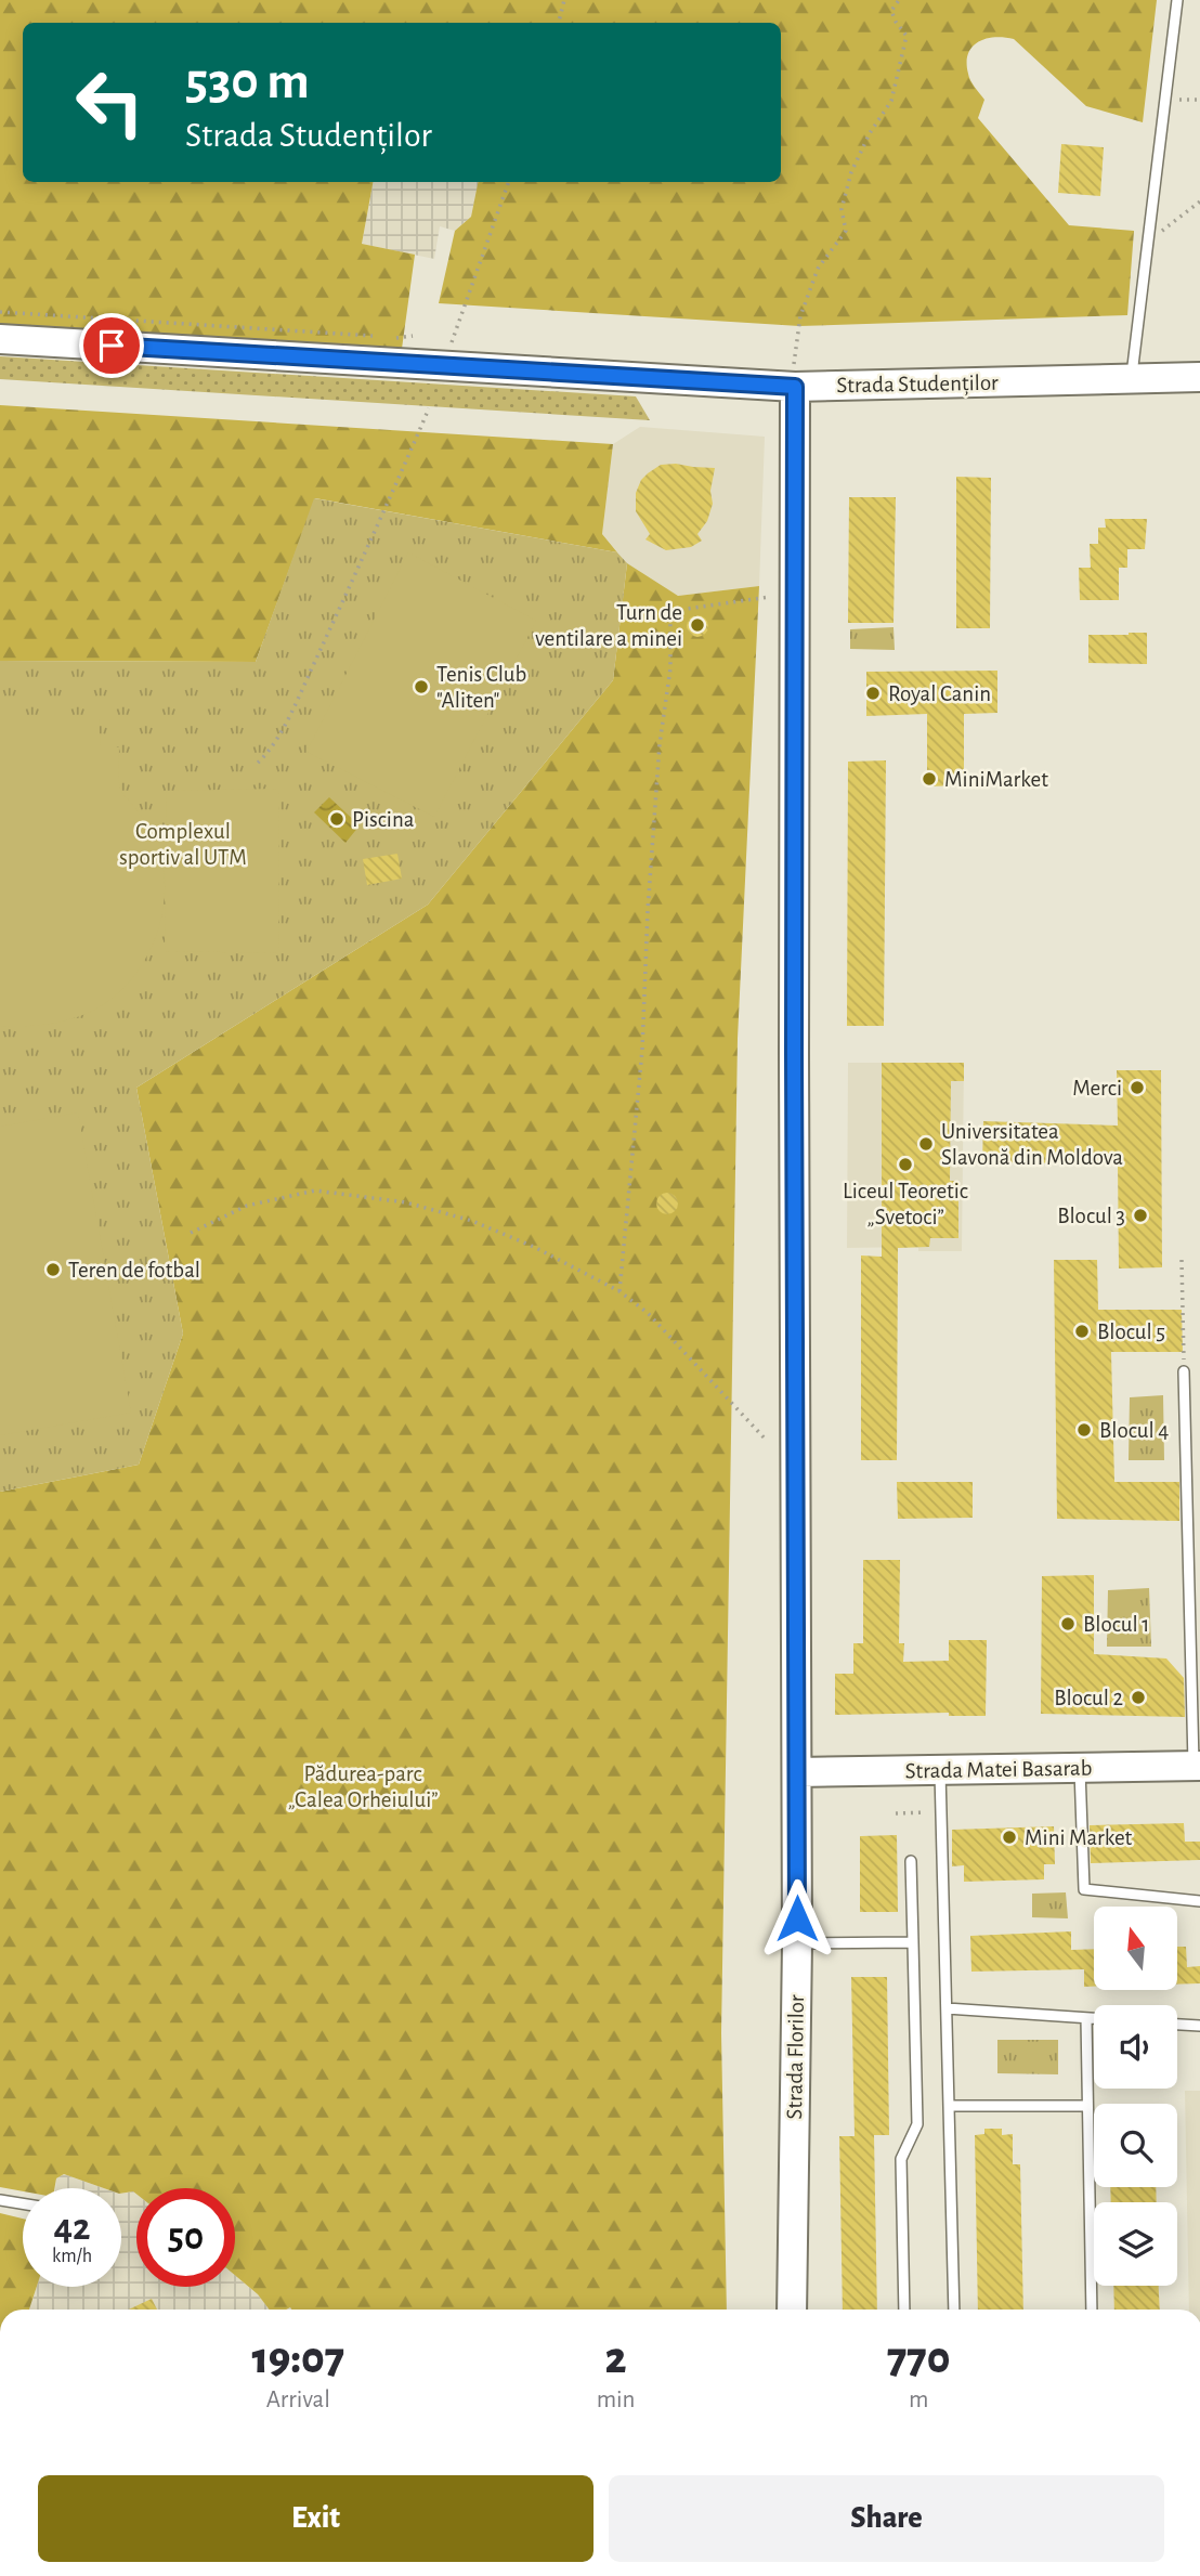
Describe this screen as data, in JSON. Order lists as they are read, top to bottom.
{
  "streets": {
    "main road": ["Strada Studenților", "Strada Matei Basarab", "Strada Florilor"]
  },
  "crossings": [
    ["Strada Studenților", "Strada Florilor"],
    ["Strada Matei Basarab", "Strada Florilor"]
  ],
  "parks": ["Complexul sportiv al UTM", "Pădurea-parc „Calea Orheiului”"],
  "places": [
    "Turn de ventilare a minei",
    "Tenis Club \"Aliten\"",
    "Royal Canin",
    "MiniMarket",
    "Piscina",
    "Merci",
    "Universitatea Slavonă din Moldova",
    "Liceul Teoretic „Svetoci”",
    "Blocul 3",
    "Teren de fotbal",
    "Blocul 5",
    "Blocul 4",
    "Blocul 1",
    "Blocul 2",
    "Mini Market"
  ],
  "north": "top",
  "page": {
    "turn": ["530 m", "Strada Studenților"],
    "speed": "42 km/h",
    "limit": "50",
    "eta": [
      "19:07",
      "Arrival",
      "2",
      "min",
      "770",
      "m"
    ],
    "buttons": ["Exit", "Share"]
  }
}
